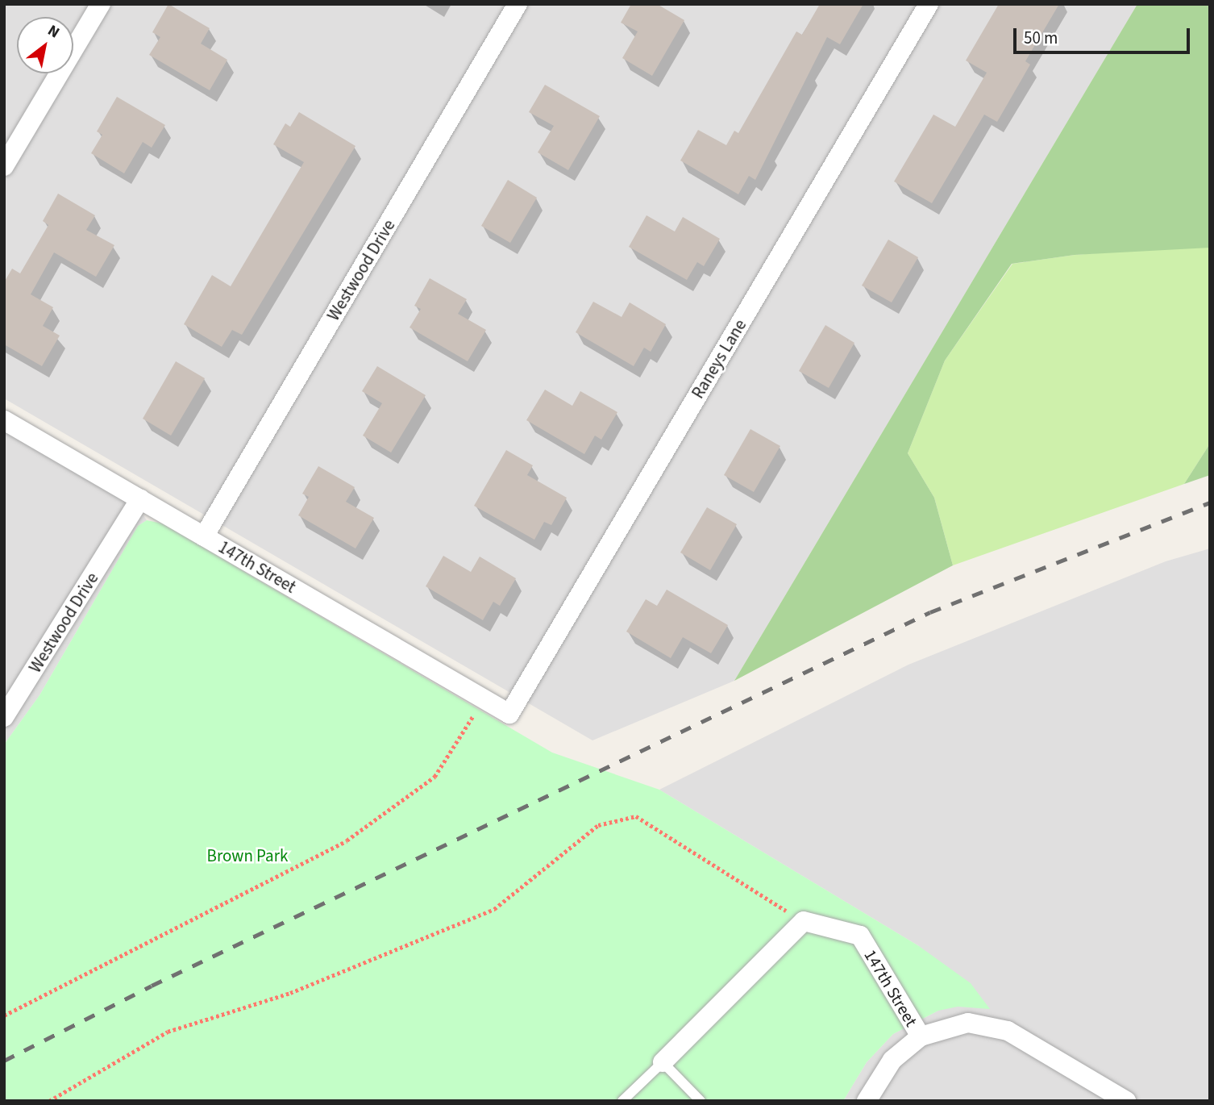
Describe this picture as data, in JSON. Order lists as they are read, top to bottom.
{
  "streets": {
    "street": ["Westwood Drive", "Raneys Lane", "147th Street"]
  },
  "crossings": [
    ["Westwood Drive", "147th Street"],
    ["Raneys Lane", "147th Street"]
  ],
  "parks": ["Brown Park"],
  "scale_bar": "50 m",
  "north": "top right"
}
